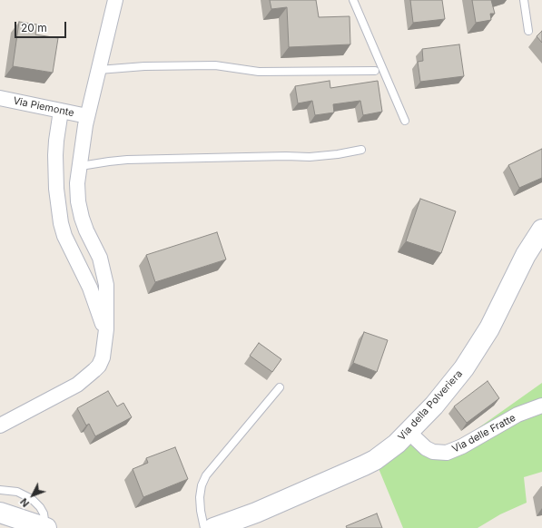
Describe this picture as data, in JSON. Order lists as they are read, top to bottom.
{
  "streets": {
    "main road": ["Via della Polveriera"],
    "street": ["Via Piemonte", "Via delle Fratte"]
  },
  "crossings": [
    ["Via della Polveriera", "Via delle Fratte"]
  ],
  "scale_bar": "20 m",
  "north": "bottom left"
}
